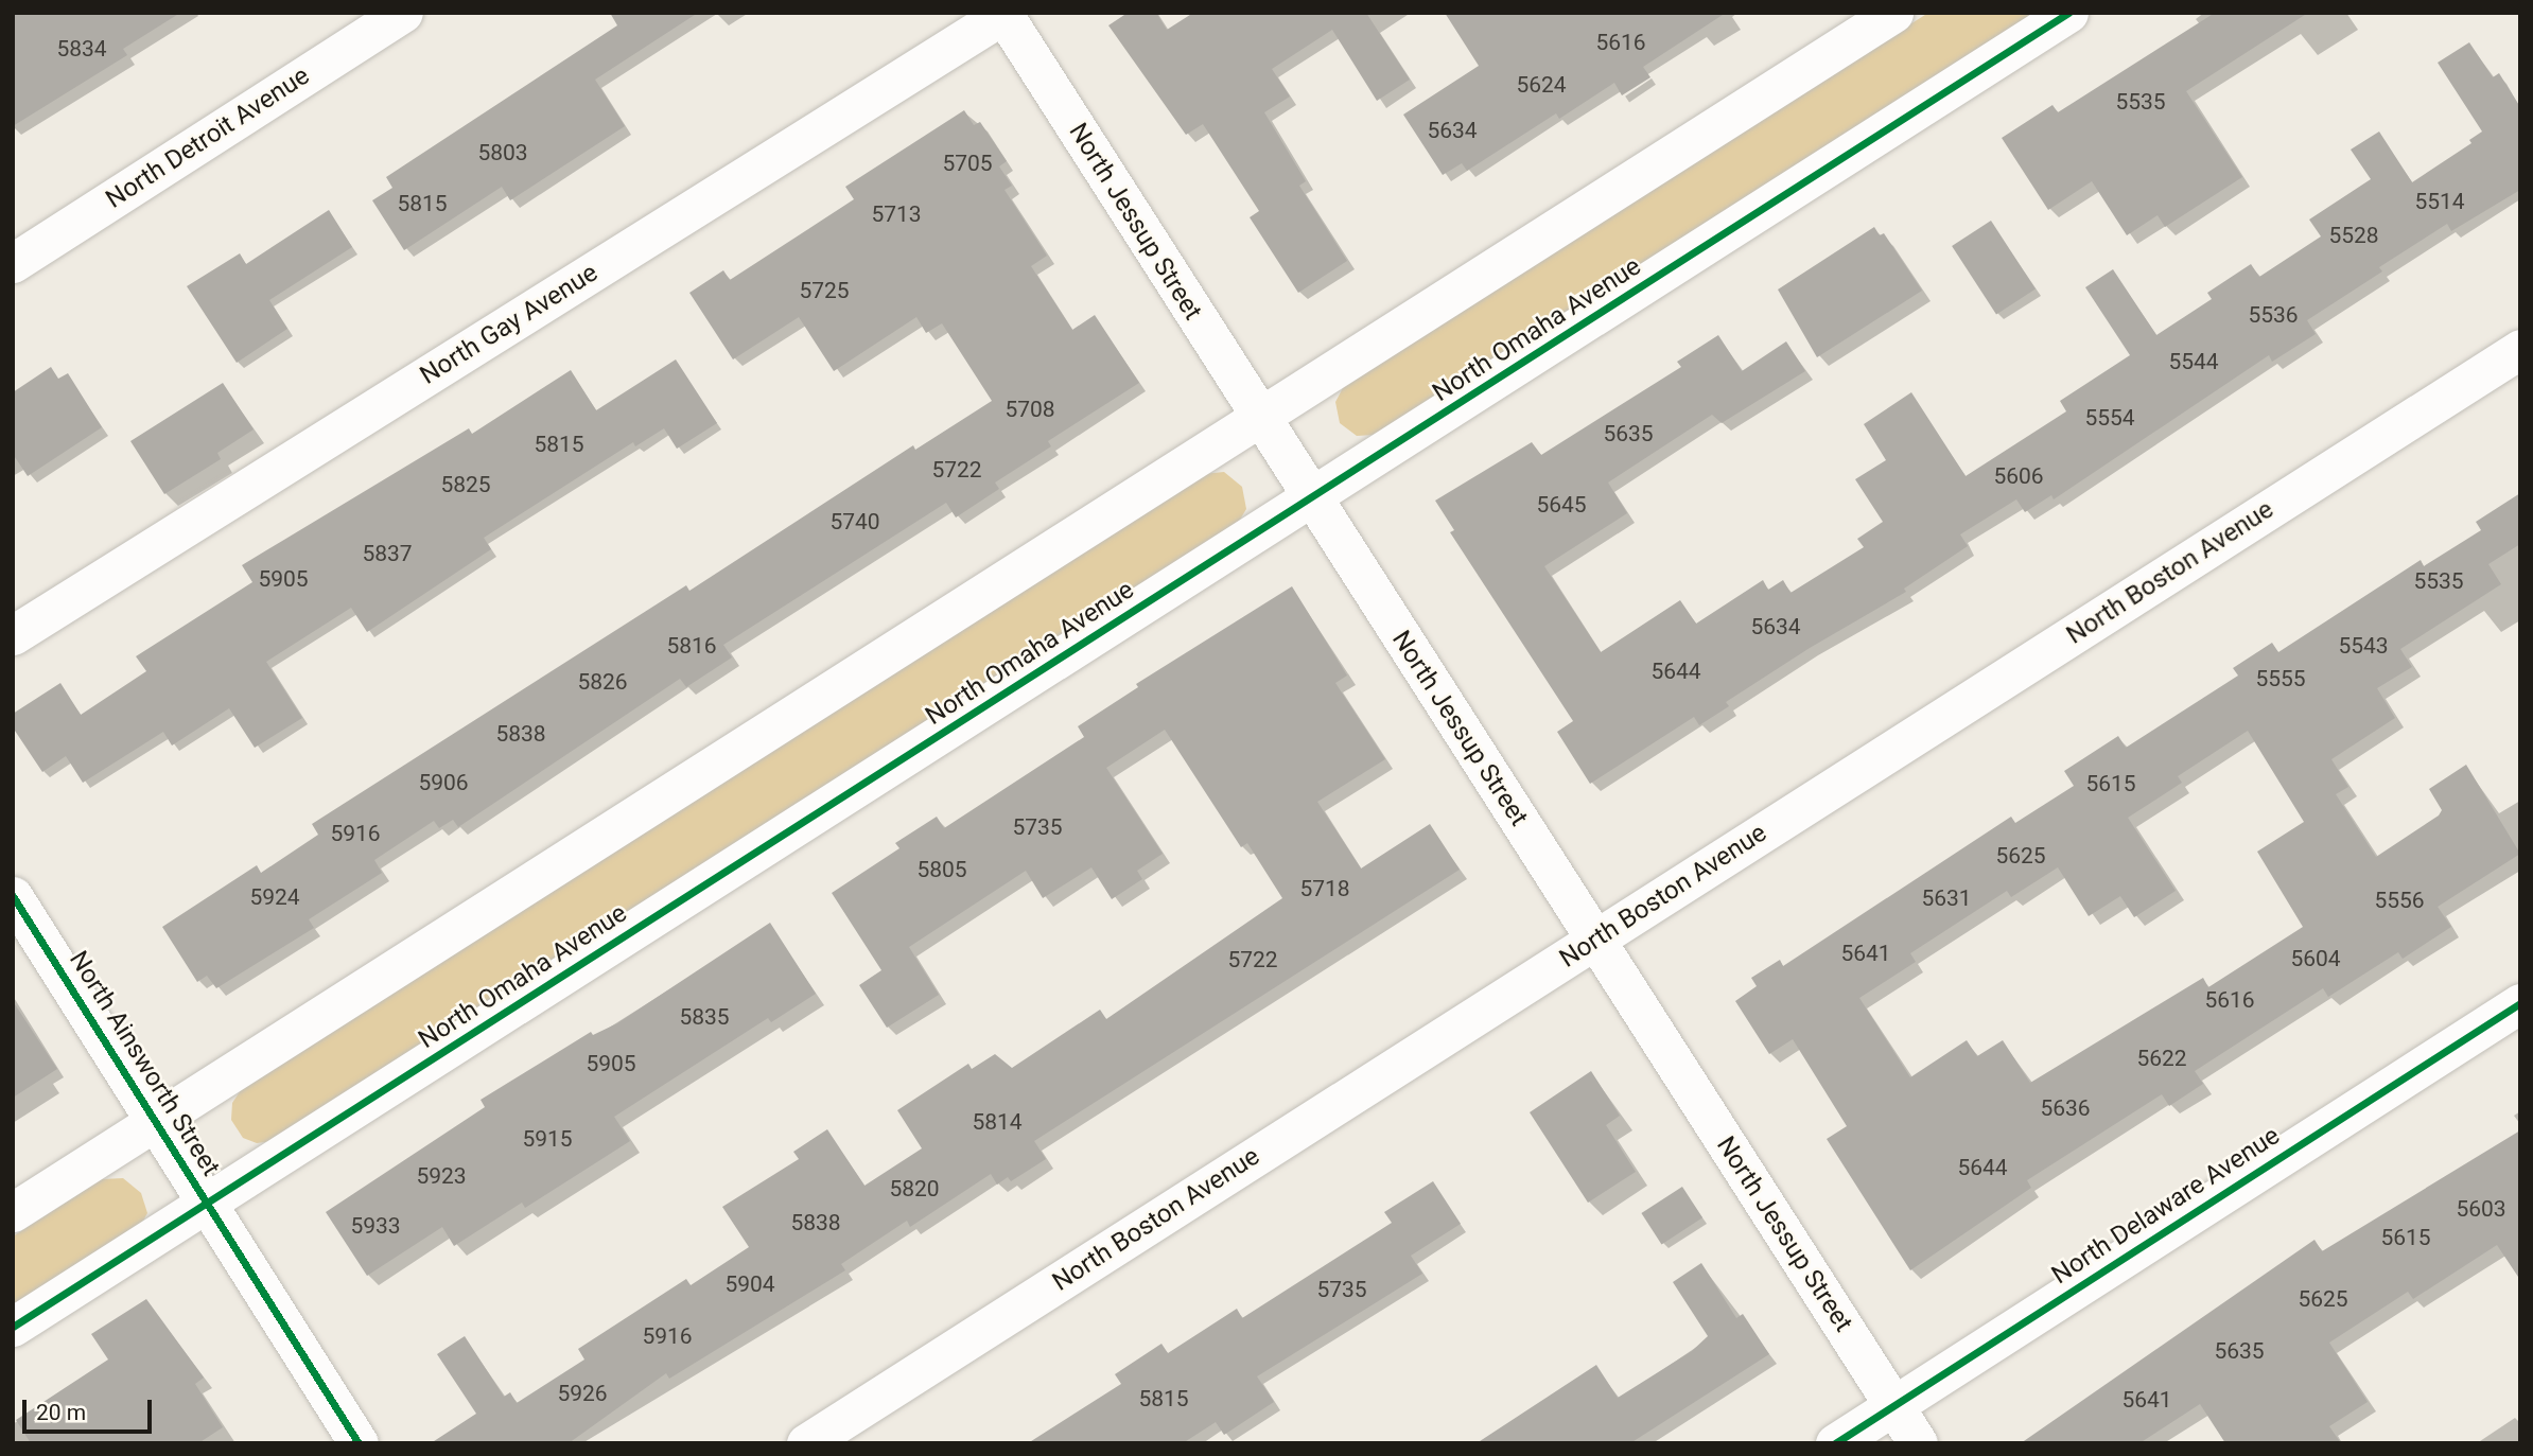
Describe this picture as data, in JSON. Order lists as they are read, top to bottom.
{
  "streets": {
    "street": [
      "North Detroit Avenue",
      "North Jessup Street",
      "North Gay Avenue",
      "North Omaha Avenue",
      "North Boston Avenue",
      "North Ainsworth Street",
      "North Delaware Avenue"
    ]
  },
  "crossings": [
    ["North Jessup Street", "North Gay Avenue"],
    ["North Jessup Street", "North Omaha Avenue"],
    ["North Jessup Street", "North Boston Avenue"],
    ["North Jessup Street", "North Delaware Avenue"],
    ["North Omaha Avenue", "North Ainsworth Street"]
  ],
  "house_numbers": [
    "5616",
    "5834",
    "5624",
    "5535",
    "5634",
    "5803",
    "5705",
    "5514",
    "5815",
    "5713",
    "5528",
    "5725",
    "5536",
    "5544",
    "5708",
    "5554",
    "5635",
    "5815",
    "5722",
    "5606",
    "5825",
    "5645",
    "5740",
    "5837",
    "5905",
    "5535",
    "5634",
    "5816",
    "5543",
    "5644",
    "5555",
    "5826",
    "5838",
    "5906",
    "5615",
    "5735",
    "5916",
    "5625",
    "5805",
    "5718",
    "5924",
    "5631",
    "5556",
    "5641",
    "5604",
    "5722",
    "5616",
    "5835",
    "5622",
    "5905",
    "5636",
    "5814",
    "5915",
    "5644",
    "5923",
    "5820",
    "5603",
    "5838",
    "5933",
    "5615",
    "5904",
    "5735",
    "5625",
    "5916",
    "5635",
    "5926",
    "5815",
    "5641"
  ],
  "scale_bar": "20 m"
}
